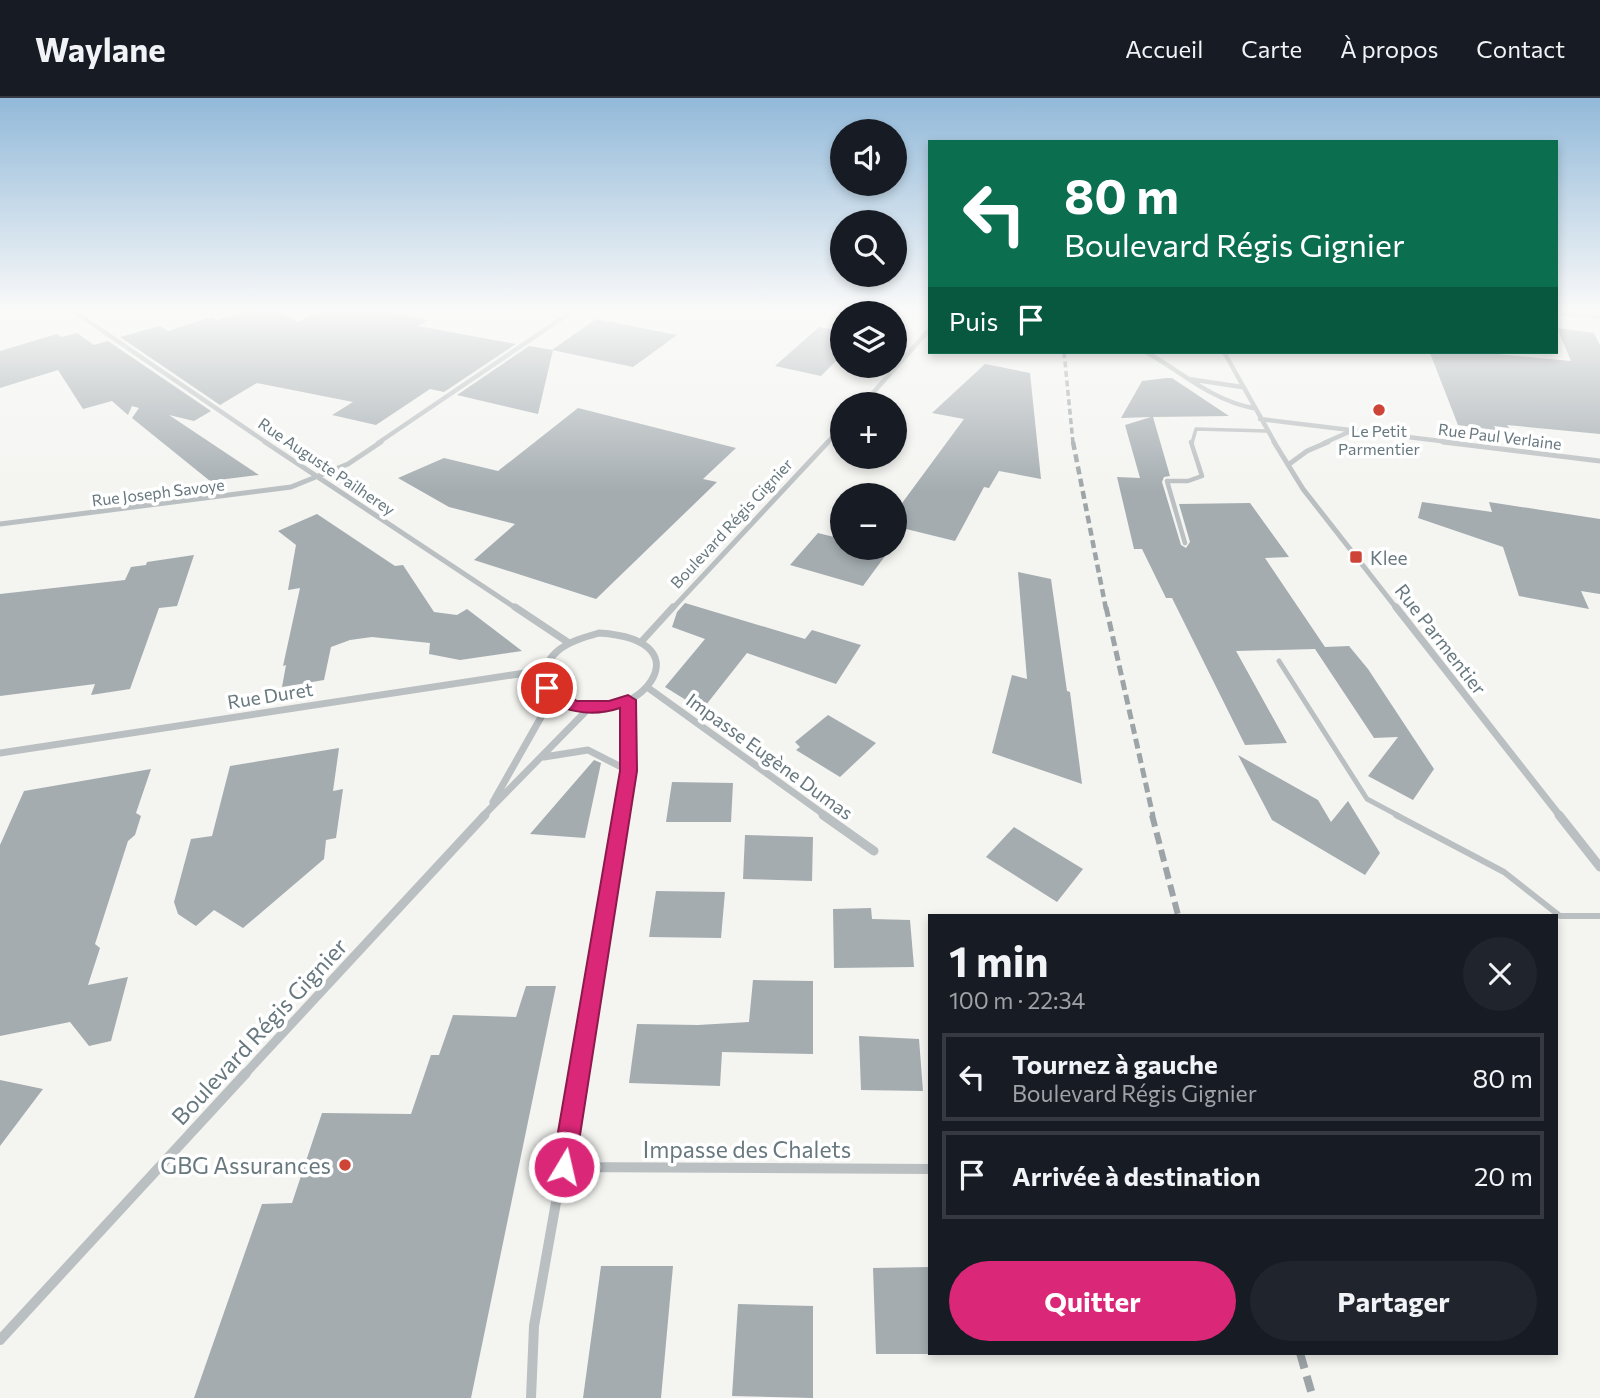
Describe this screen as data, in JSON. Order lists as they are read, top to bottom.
{
  "streets": {
    "street": [
      "Rue Paul Verlaine",
      "Rue Auguste Pailherey",
      "Rue Joseph Savoye",
      "Boulevard Régis Gignier",
      "Rue Parmentier",
      "Rue Duret",
      "Impasse Eugène Dumas",
      "Impasse des Chalets"
    ]
  },
  "crossings": [
    ["Rue Paul Verlaine", "Rue Parmentier"],
    ["Rue Auguste Pailherey", "Rue Joseph Savoye"],
    ["Rue Auguste Pailherey", "Boulevard Régis Gignier"],
    ["Rue Auguste Pailherey", "Rue Duret"],
    ["Rue Auguste Pailherey", "Impasse Eugène Dumas"],
    ["Boulevard Régis Gignier", "Rue Duret"],
    ["Boulevard Régis Gignier", "Impasse Eugène Dumas"],
    ["Rue Duret", "Impasse Eugène Dumas"]
  ],
  "places": {
    "other": ["Le Petit Parmentier", "GBG Assurances"],
    "transit": ["Klee"]
  },
  "page": {
    "header": "Waylane",
    "nav": [
      "Accueil",
      "Carte",
      "À propos",
      "Contact"
    ],
    "map_buttons": ["+", "−"],
    "turn": ["80 m", "Boulevard Régis Gignier"],
    "then": "Puis",
    "heading": ["1 min", "100 m · 22:34"],
    "list": [
      {
        "name": "Tournez à gauche",
        "note": "Boulevard Régis Gignier",
        "value": "80 m"
      },
      {
        "name": "Arrivée à destination",
        "value": "20 m"
      }
    ],
    "buttons": ["Quitter", "Partager"]
  }
}
